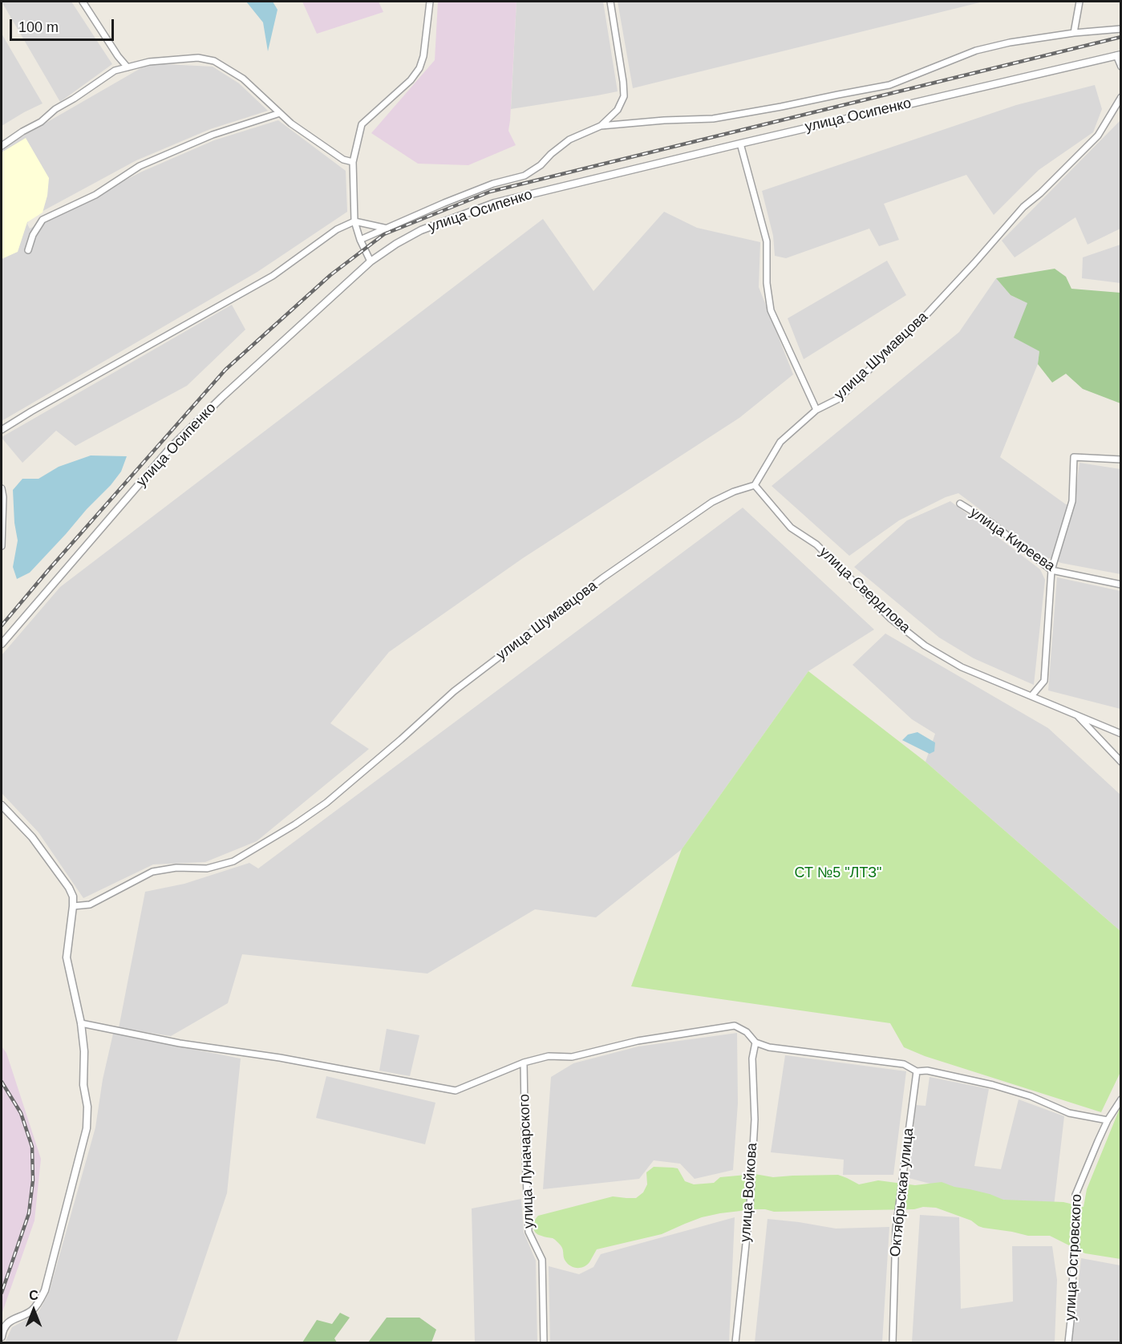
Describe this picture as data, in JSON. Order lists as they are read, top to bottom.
{
  "streets": {
    "street": [
      "улица Осипенко",
      "улица Шумавцова",
      "улица Киреева",
      "улица Свердлова",
      "улица Луначарского",
      "улица Войкова",
      "Октябрьская улица",
      "улица Островского"
    ]
  },
  "crossings": [
    ["улица Шумавцова", "улица Свердлова"]
  ],
  "parks": ["СТ №5 \"ЛТЗ\""],
  "scale_bar": "100 m",
  "north": "top"
}
